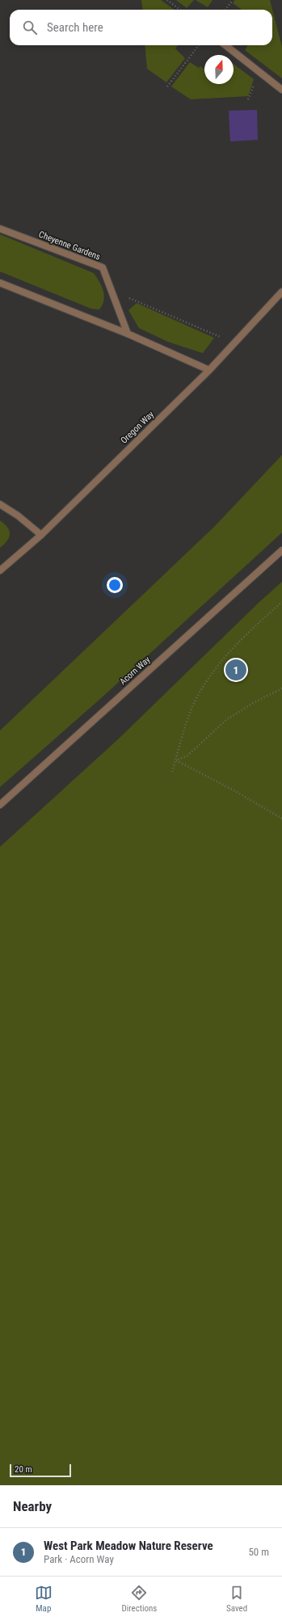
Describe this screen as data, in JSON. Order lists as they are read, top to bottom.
{
  "streets": {
    "street": ["Cheyenne Gardens", "Oregon Way", "Acorn Way"]
  },
  "scale_bar": "20 m",
  "north": "top",
  "page": {
    "search": "Search here",
    "pins": "1",
    "scale": "20 m",
    "heading": "Nearby",
    "list": [
      {
        "mark": "1",
        "name": "West Park Meadow Nature Reserve",
        "note": "Park · Acorn Way",
        "value": "50 m"
      }
    ],
    "nav": ["Map", "Directions", "Saved"]
  }
}
